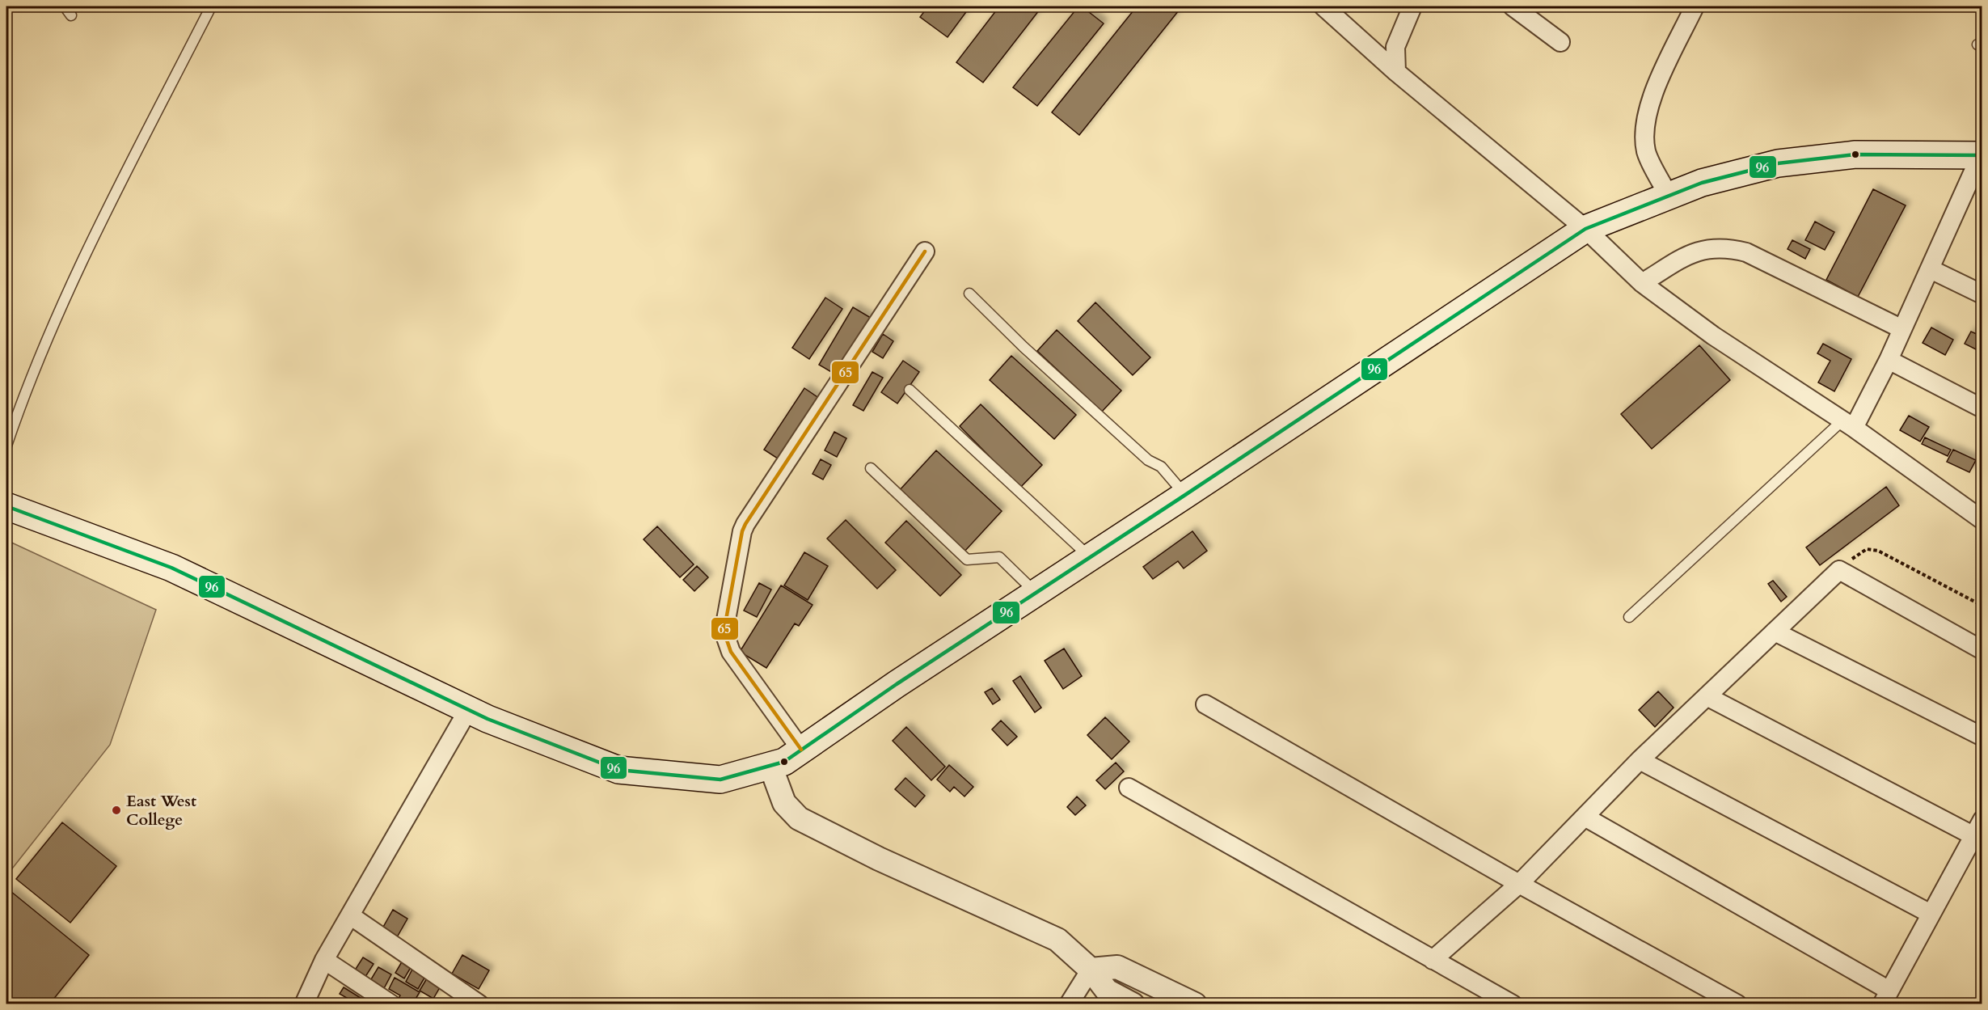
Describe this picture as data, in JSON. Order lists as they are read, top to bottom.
{
  "places": ["East West College"],
  "lines": ["transit line 96", "transit line 65"]
}
